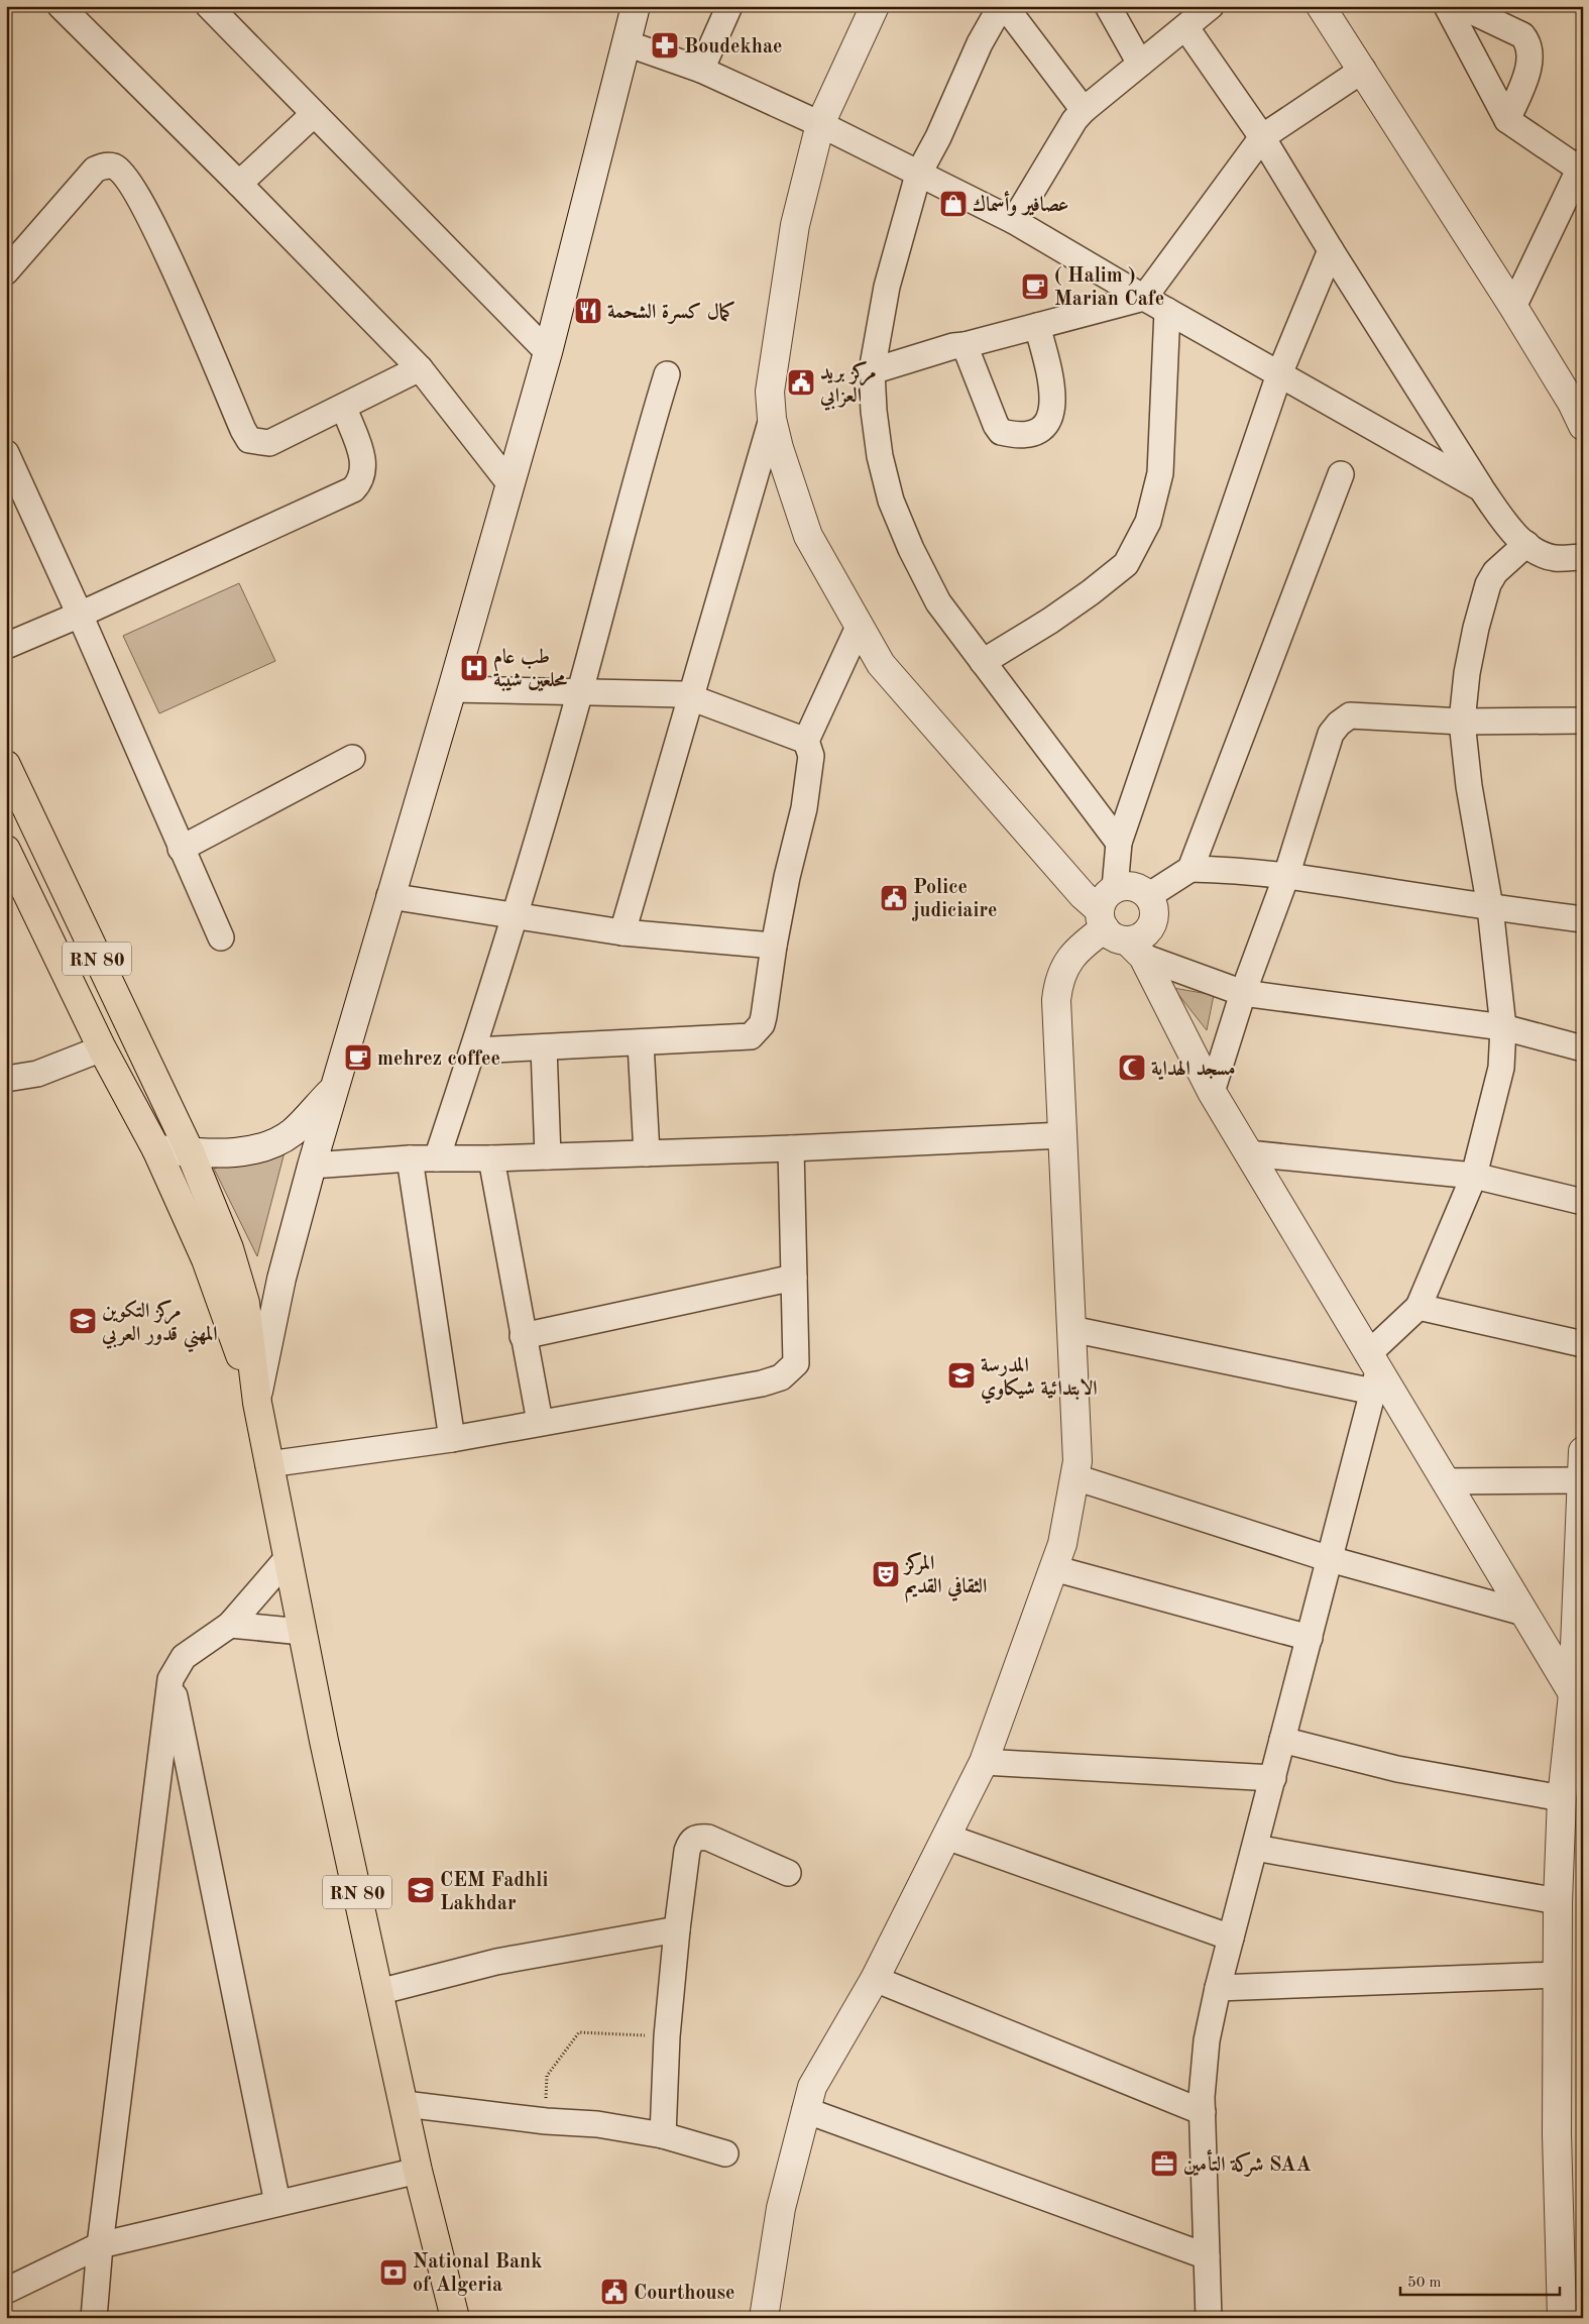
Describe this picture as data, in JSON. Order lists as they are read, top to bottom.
{
  "streets": {
    "main road": ["RN 80"]
  },
  "places": {
    "pharmacy": ["Boudekhae"],
    "shop": ["عصافير وأسماك"],
    "cafe": ["( Halim ) Marian Cafe", "mehrez coffee"],
    "restaurant": ["كمال كسرة الشحمة"],
    "public building": ["مركز بريد العزابي", "Police judiciaire", "Courthouse"],
    "hospital": ["طب عام محلعين شيبة"],
    "mosque": ["مسجد الهداية"],
    "school or university": ["مركز التكوين المهني قدور العربي", "المدرسة الابتدائية شيكاوي", "CEM Fadhli Lakhdar"],
    "theatre": ["المركز الثقافي القديم"],
    "office": ["شركة التأمين SAA"],
    "bank": ["National Bank of Algeria"]
  },
  "scale_bar": "50 m"
}
